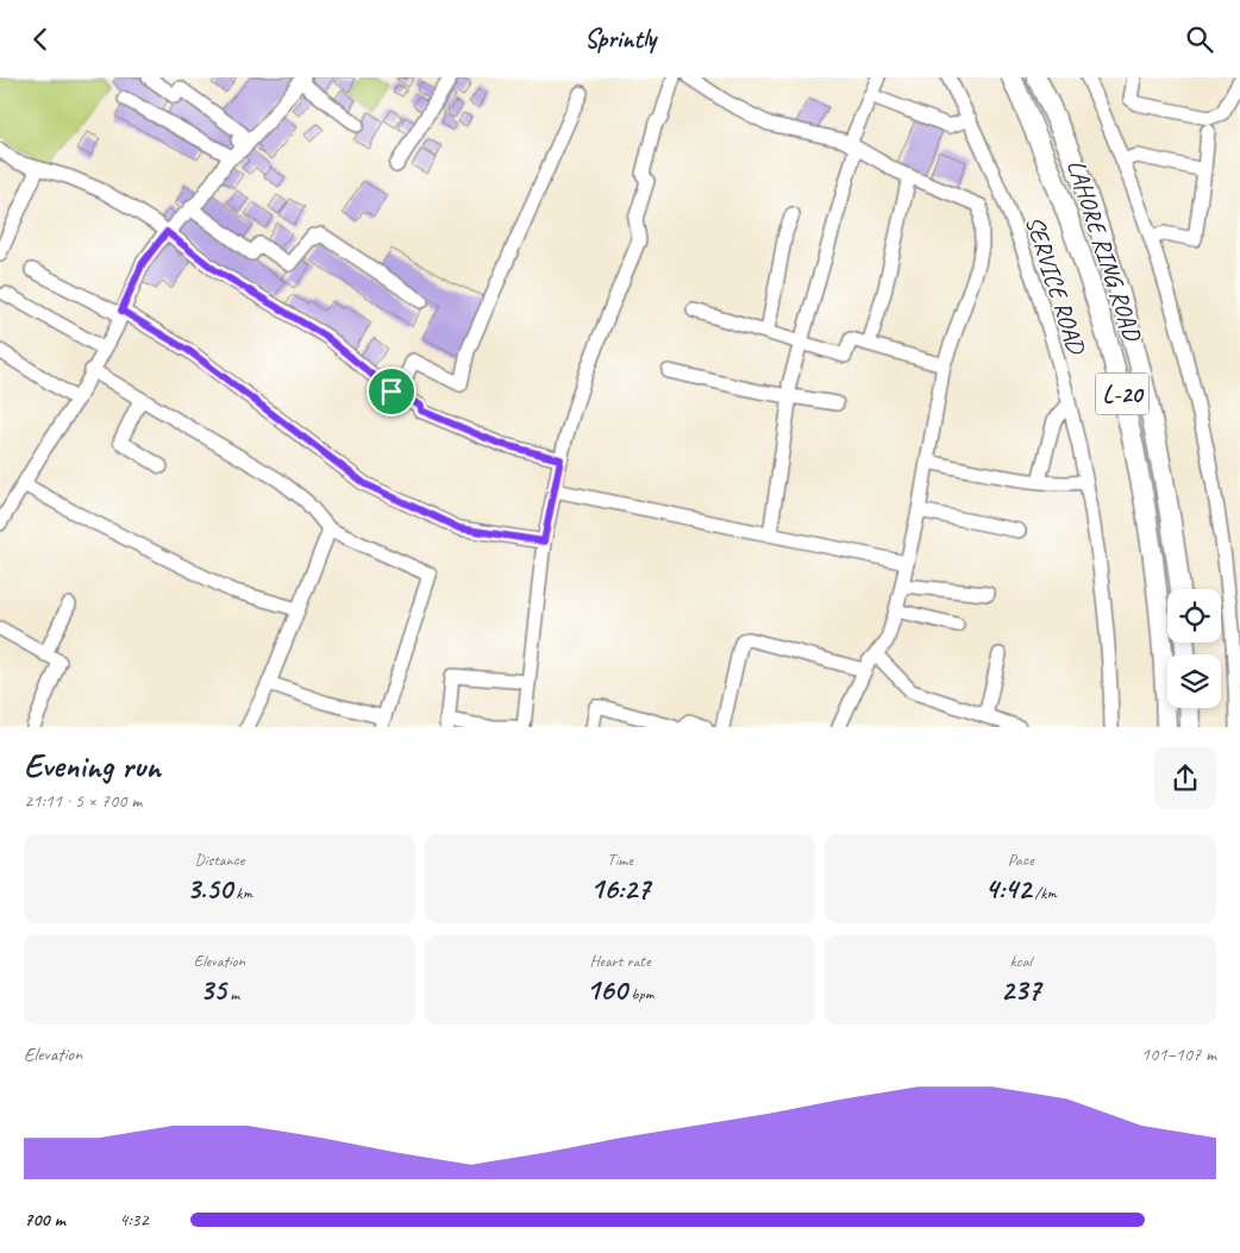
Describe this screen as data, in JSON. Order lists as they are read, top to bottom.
{
  "streets": {
    "highway": ["LAHORE RING ROAD", "L-20"],
    "street": ["SERVICE ROAD"]
  },
  "page": {
    "header": "Sprintly",
    "heading": ["Evening run", "21:11 · 5 × 700 m"],
    "stats": [
      ["Distance", "3.50 km"],
      ["Time", "16:27"],
      ["Pace", "4:42 /km"],
      ["Elevation", "35 m"],
      ["Heart rate", "160 bpm"],
      ["kcal", "237"]
    ],
    "chart": ["Elevation", "101–107 m"],
    "list": [
      {
        "name": "700 m",
        "note": "4:32"
      }
    ]
  }
}
